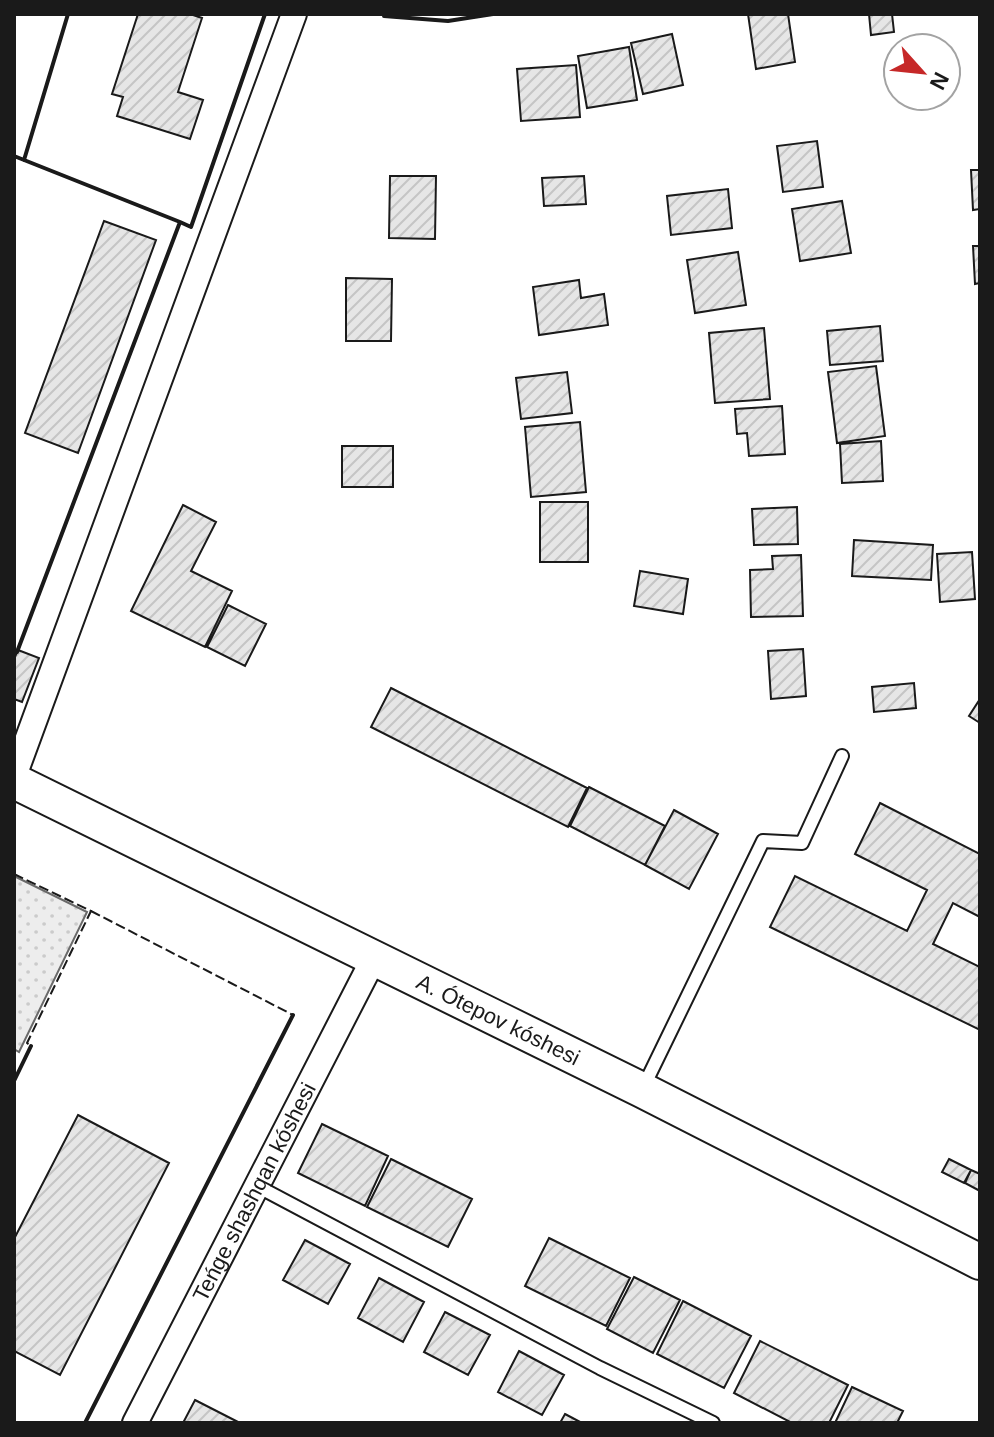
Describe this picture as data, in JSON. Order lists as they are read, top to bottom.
{
  "streets": {
    "main road": ["A. Ótepov kóshesi"],
    "street": ["Teńge shashqan kóshesi"]
  },
  "crossings": [
    ["A. Ótepov kóshesi", "Teńge shashqan kóshesi"]
  ],
  "north": "bottom right"
}
